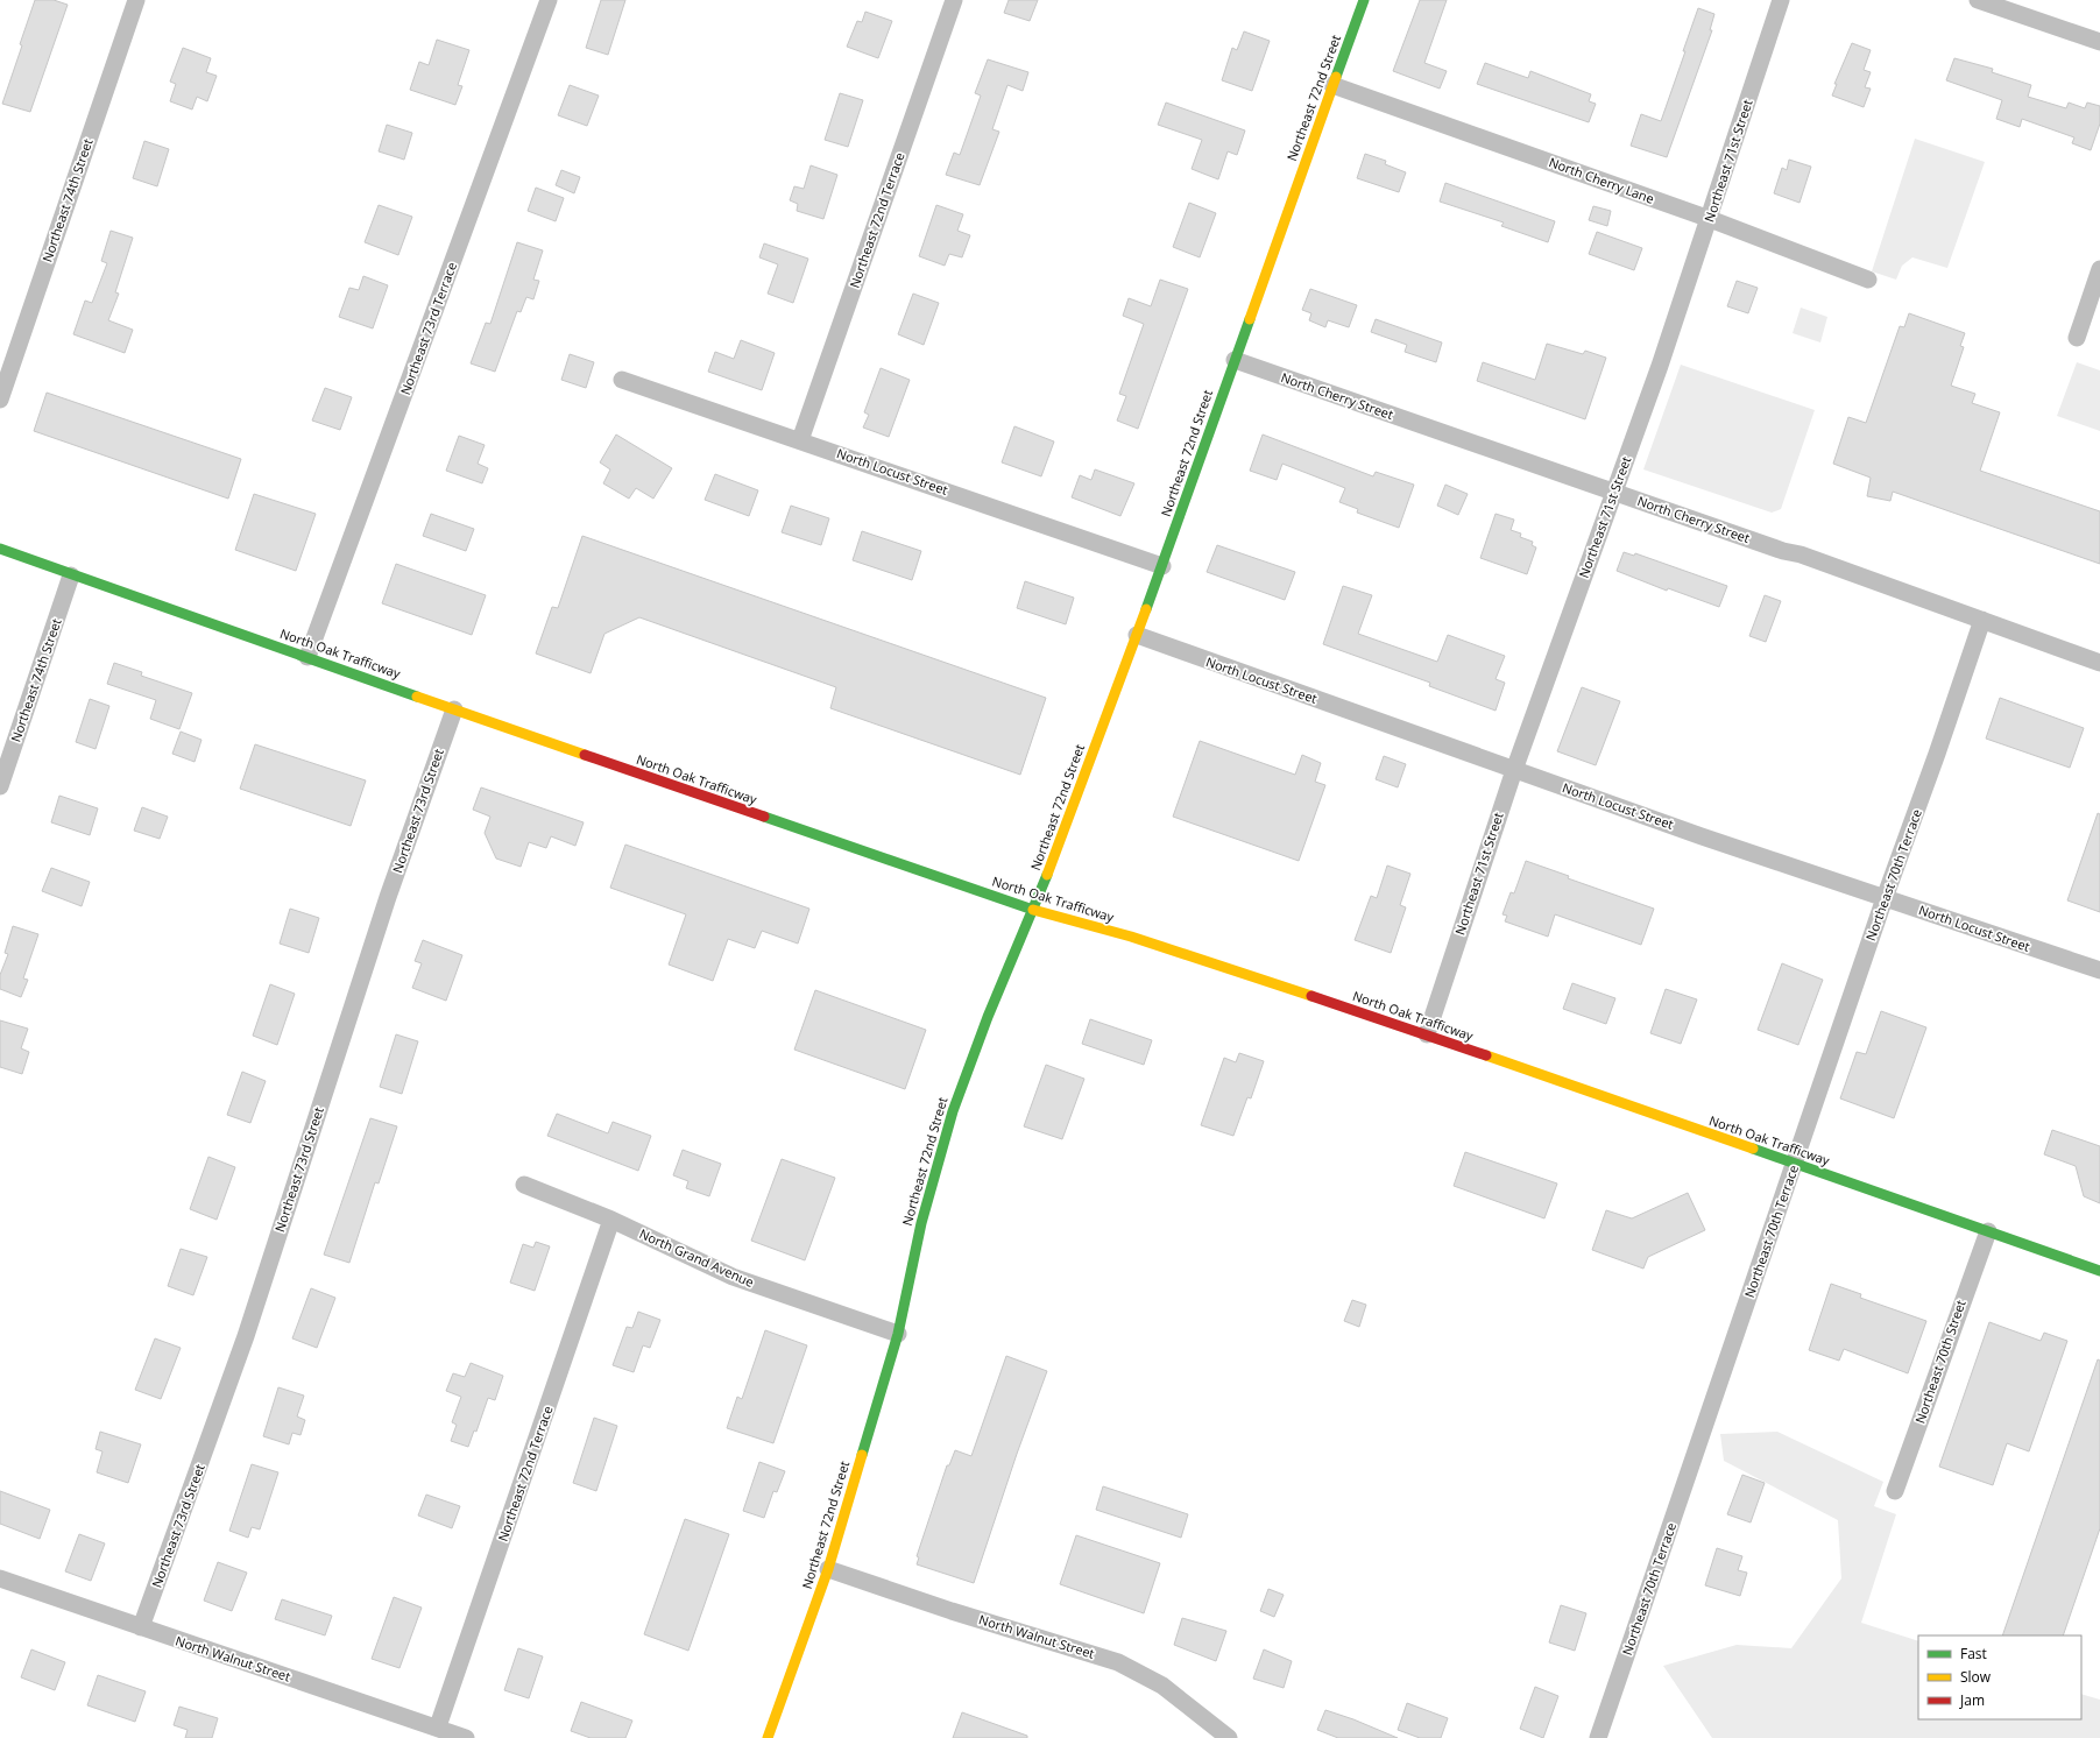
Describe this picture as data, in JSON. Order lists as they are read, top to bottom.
{
  "streets": {
    "main road": ["Northeast 72nd Street", "North Oak Trafficway"],
    "street": [
      "Northeast 71st Street",
      "North Cherry Lane",
      "Northeast 74th Street",
      "Northeast 72nd Terrace",
      "Northeast 73rd Terrace",
      "North Cherry Street",
      "North Locust Street",
      "Northeast 73rd Street",
      "Northeast 70th Terrace",
      "North Grand Avenue",
      "Northeast 70th Street",
      "North Walnut Street"
    ]
  },
  "crossings": [
    ["Northeast 72nd Street", "North Cherry Lane"],
    ["Northeast 72nd Street", "North Cherry Street"],
    ["Northeast 72nd Street", "North Locust Street"],
    ["Northeast 72nd Street", "North Oak Trafficway"],
    ["Northeast 72nd Street", "North Grand Avenue"],
    ["Northeast 72nd Street", "North Walnut Street"],
    ["Northeast 71st Street", "North Cherry Lane"],
    ["Northeast 71st Street", "North Cherry Street"],
    ["Northeast 71st Street", "North Locust Street"],
    ["Northeast 71st Street", "North Oak Trafficway"],
    ["Northeast 74th Street", "North Oak Trafficway"],
    ["Northeast 72nd Terrace", "North Locust Street"],
    ["Northeast 72nd Terrace", "North Grand Avenue"],
    ["Northeast 72nd Terrace", "North Walnut Street"],
    ["Northeast 73rd Terrace", "North Oak Trafficway"],
    ["North Cherry Street", "Northeast 70th Terrace"],
    ["North Locust Street", "Northeast 70th Terrace"],
    ["North Oak Trafficway", "Northeast 73rd Street"],
    ["North Oak Trafficway", "Northeast 70th Terrace"],
    ["North Oak Trafficway", "Northeast 70th Street"],
    ["Northeast 73rd Street", "North Walnut Street"]
  ],
  "legend": ["Fast", "Slow", "Jam"]
}
